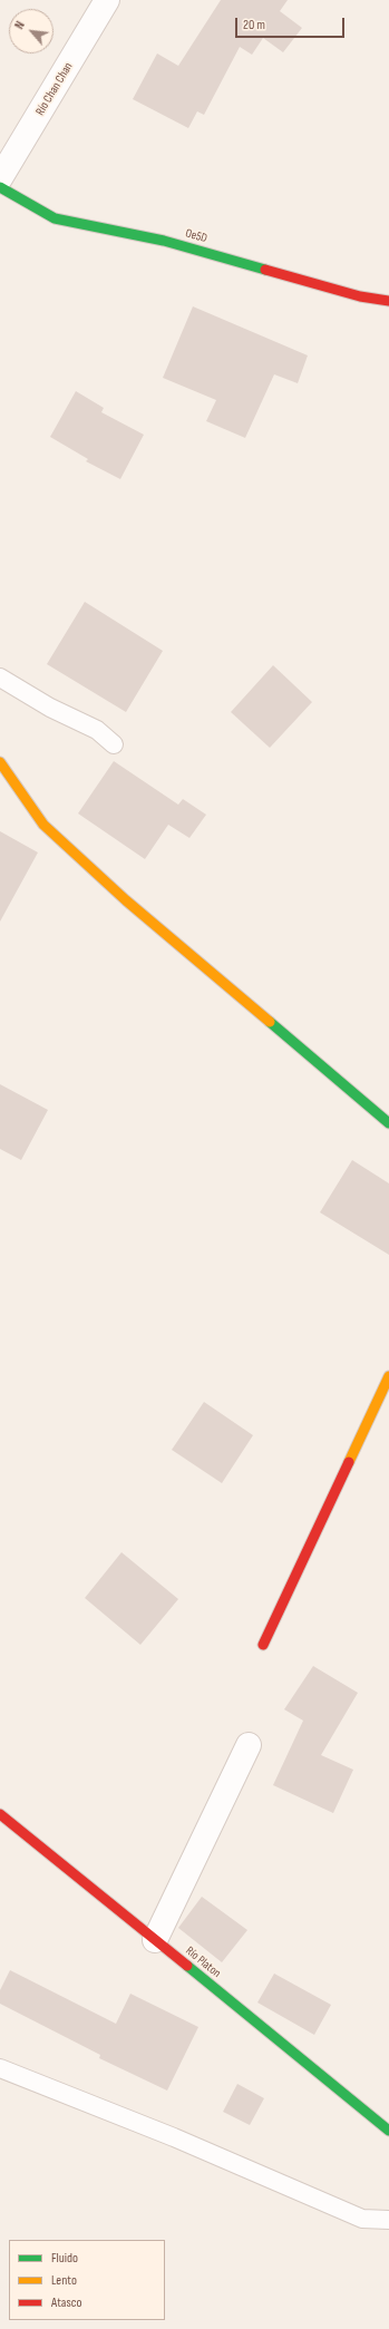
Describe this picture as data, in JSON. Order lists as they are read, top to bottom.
{
  "streets": {
    "street": ["Río Chan Chan", "Oe5D", "Río Platon"]
  },
  "legend": ["Fluido", "Lento", "Atasco"],
  "scale_bar": "20 m",
  "north": "top left"
}
